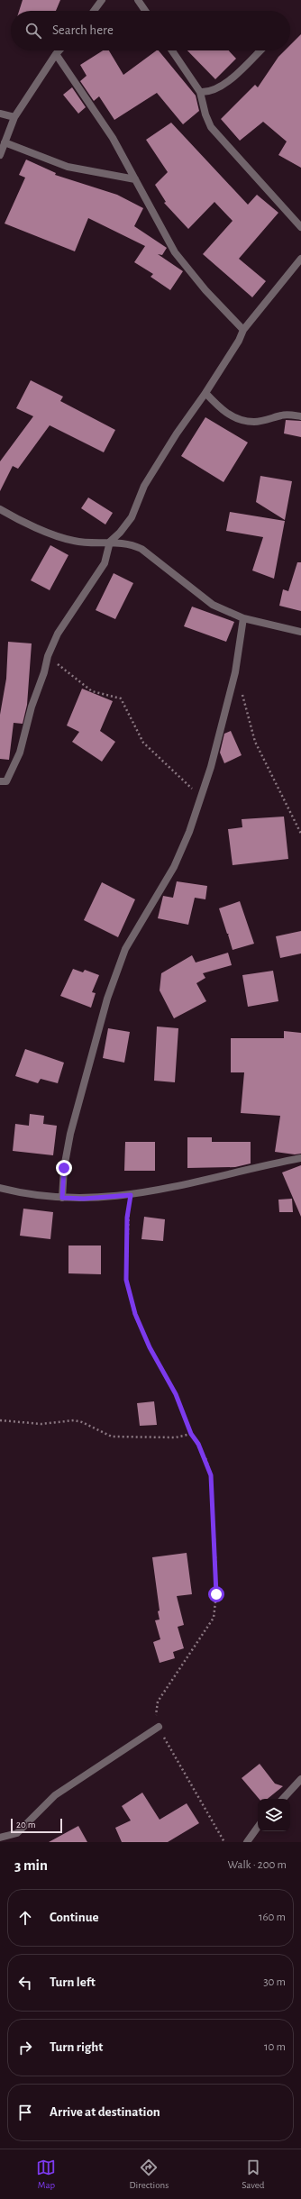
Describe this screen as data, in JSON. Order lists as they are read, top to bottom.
{
  "scale_bar": "20 m",
  "page": {
    "search": "Search here",
    "scale": "20 m",
    "heading": ["3 min", "Walk · 200 m"],
    "list": [
      ["Continue", "160 m"],
      ["Turn left", "30 m"],
      ["Turn right", "10 m"],
      "Arrive at destination"
    ],
    "nav": ["Map", "Directions", "Saved"]
  }
}
